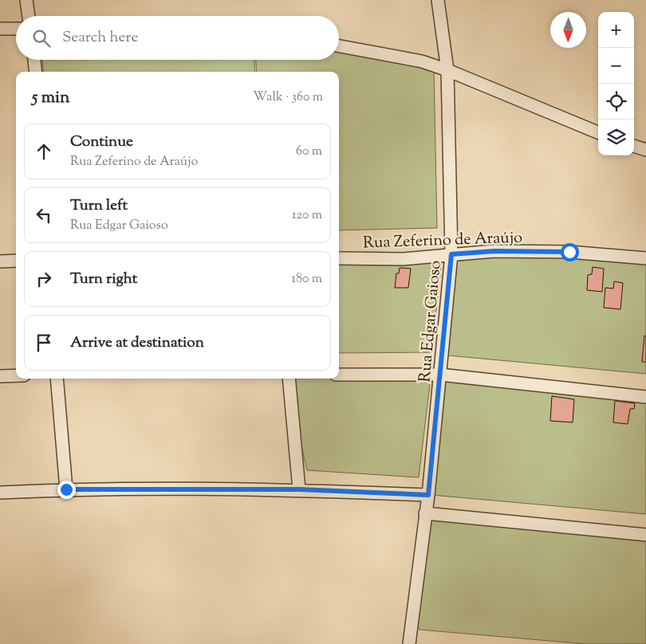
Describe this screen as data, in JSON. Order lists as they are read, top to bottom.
{
  "streets": {
    "street": ["Rua Zeferino de Araújo", "Rua Edgar Gaioso"]
  },
  "crossings": [
    ["Rua Zeferino de Araújo", "Rua Edgar Gaioso"]
  ],
  "north": "bottom",
  "page": {
    "map_buttons": ["+", "−"],
    "search": "Search here",
    "heading": ["5 min", "Walk · 360 m"],
    "list": [
      ["Continue", "Rua Zeferino de Araújo", "60 m"],
      ["Turn left", "Rua Edgar Gaioso", "120 m"],
      ["Turn right", "180 m"],
      "Arrive at destination"
    ]
  }
}
